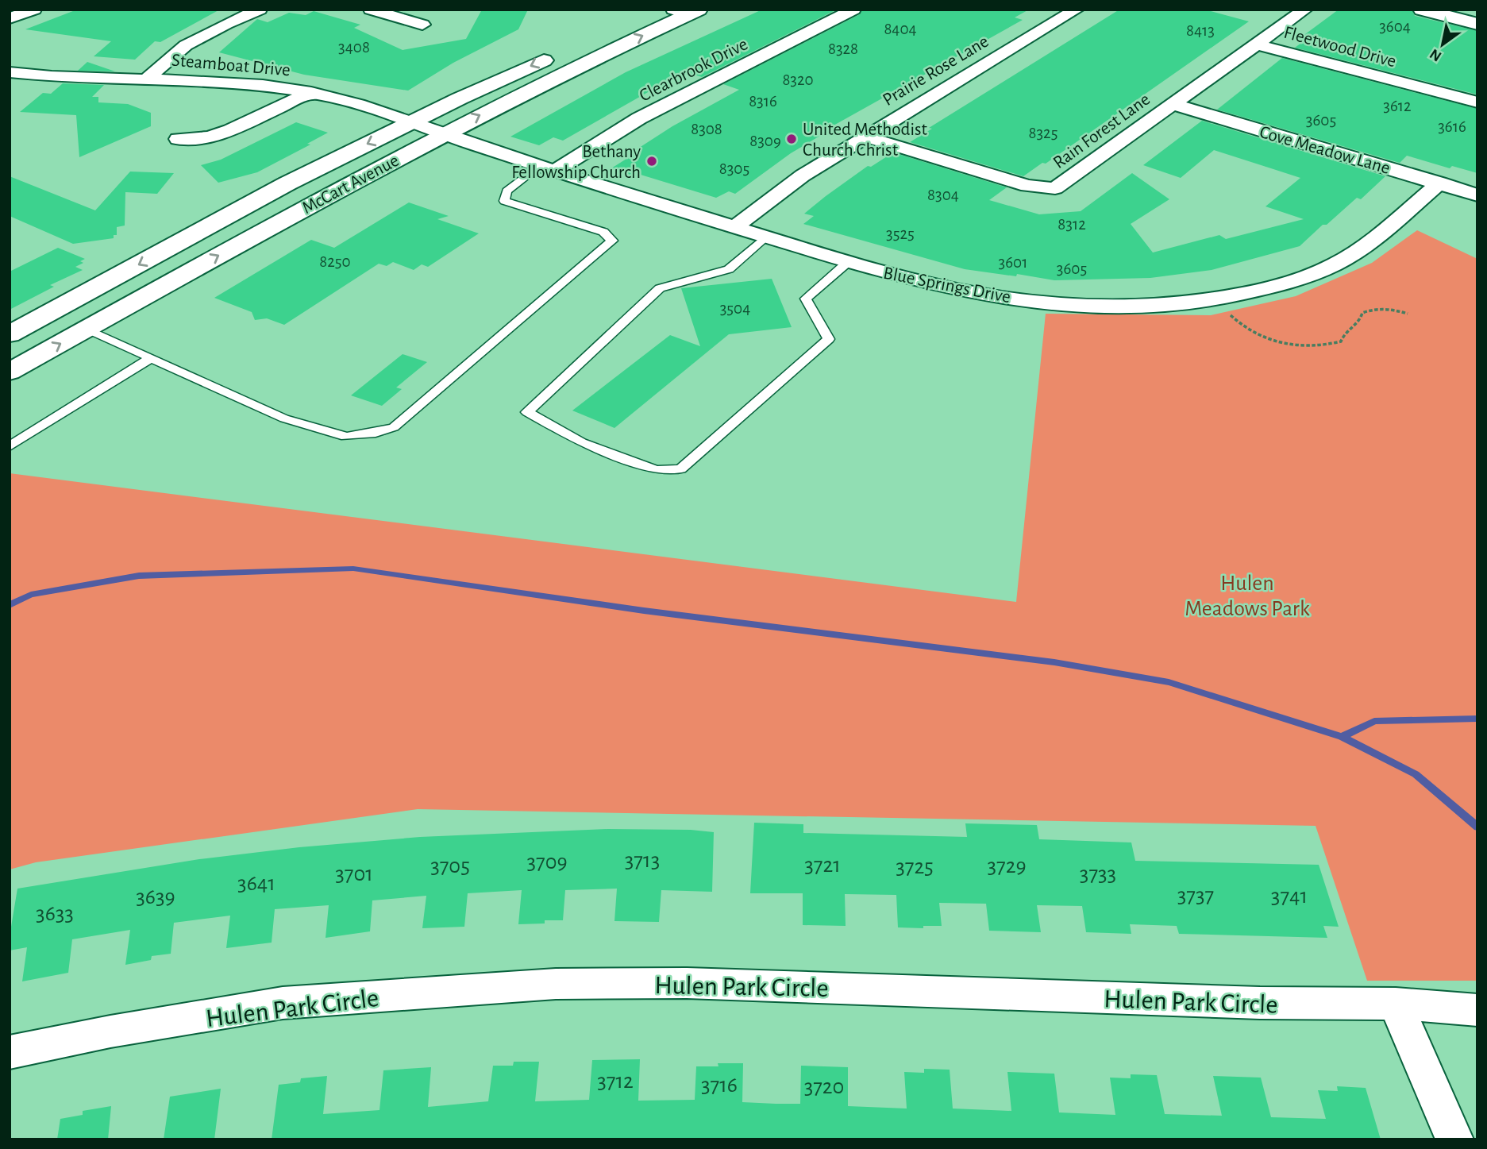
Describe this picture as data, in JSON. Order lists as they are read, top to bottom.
{
  "streets": {
    "main road": ["McCart Avenue"],
    "street": [
      "Fleetwood Drive",
      "Steamboat Drive",
      "Clearbrook Drive",
      "Prairie Rose Lane",
      "Rain Forest Lane",
      "Cove Meadow Lane",
      "Blue Springs Drive",
      "Hulen Park Circle"
    ]
  },
  "crossings": [
    ["Fleetwood Drive", "Rain Forest Lane"],
    ["Steamboat Drive", "McCart Avenue"],
    ["Steamboat Drive", "Blue Springs Drive"],
    ["Clearbrook Drive", "Blue Springs Drive"],
    ["Prairie Rose Lane", "Rain Forest Lane"],
    ["Prairie Rose Lane", "Blue Springs Drive"],
    ["Rain Forest Lane", "Cove Meadow Lane"],
    ["Cove Meadow Lane", "Blue Springs Drive"],
    ["McCart Avenue", "Blue Springs Drive"]
  ],
  "parks": ["Hulen Meadows Park"],
  "places": ["United Methodist Church Christ", "Bethany Fellowship Church"],
  "house_numbers": [
    "3604",
    "8404",
    "8413",
    "3408",
    "8328",
    "8320",
    "8316",
    "3612",
    "3605",
    "3616",
    "8308",
    "8325",
    "8309",
    "8305",
    "8304",
    "8312",
    "3525",
    "8250",
    "3601",
    "3605",
    "3504",
    "3713",
    "3709",
    "3721",
    "3705",
    "3729",
    "3725",
    "3701",
    "3733",
    "3641",
    "3737",
    "3741",
    "3639",
    "3633",
    "3712",
    "3716",
    "3720"
  ],
  "north": "bottom left"
}
